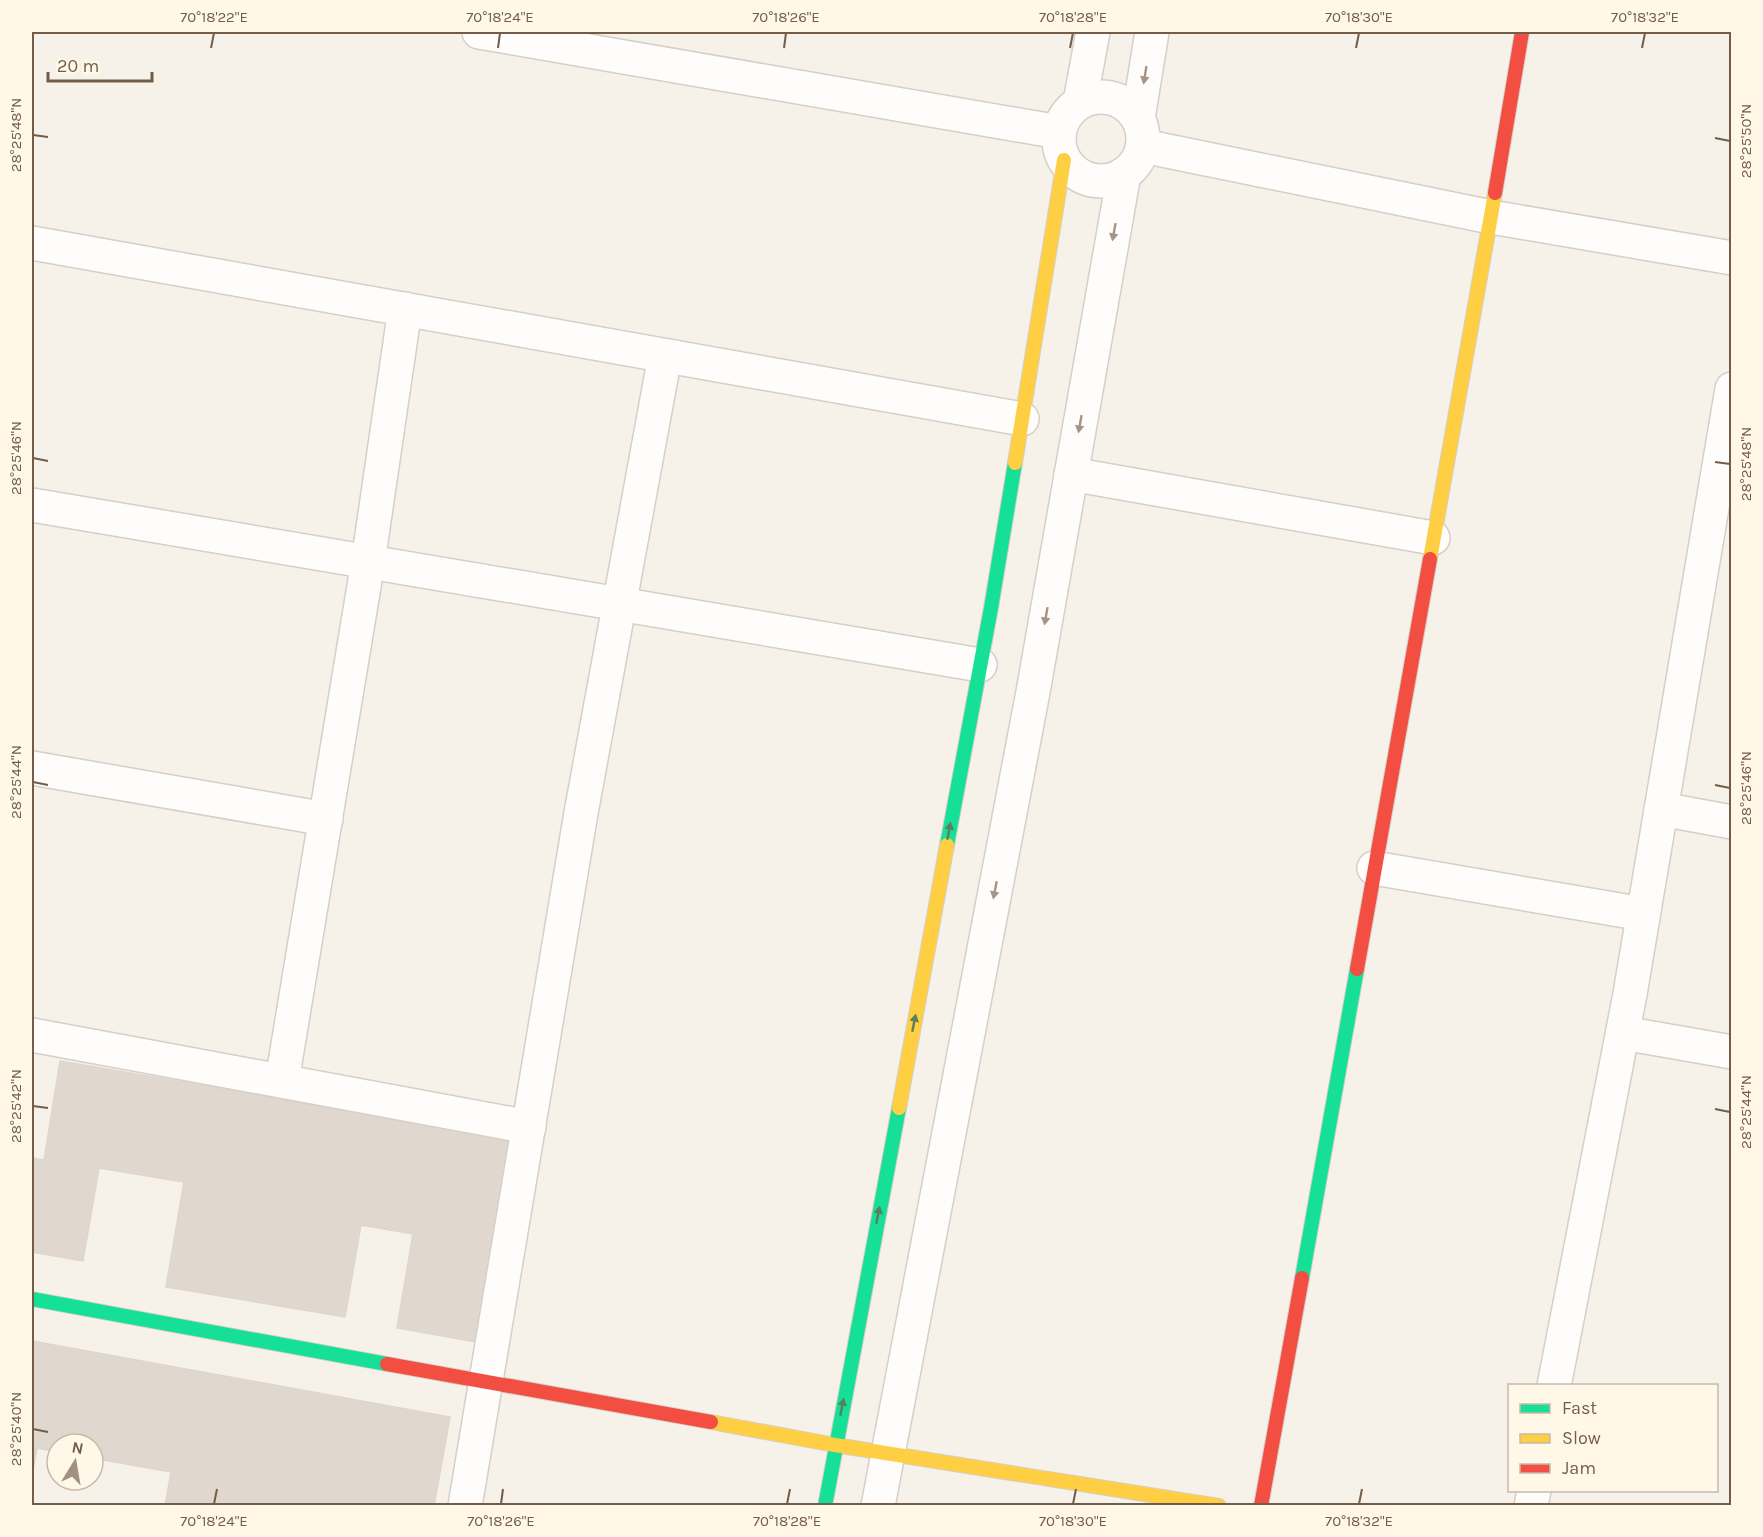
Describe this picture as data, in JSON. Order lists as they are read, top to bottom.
{
  "legend": ["Fast", "Slow", "Jam"],
  "scale_bar": "20 m",
  "north": "top",
  "coordinates": [
    "70°18'22\"E",
    "70°18'24\"E",
    "70°18'26\"E",
    "70°18'28\"E",
    "70°18'30\"E",
    "70°18'32\"E",
    "28°25'48\"N",
    "28°25'50\"N",
    "28°25'46\"N",
    "28°25'44\"N",
    "28°25'42\"N",
    "28°25'40\"N"
  ]
}
